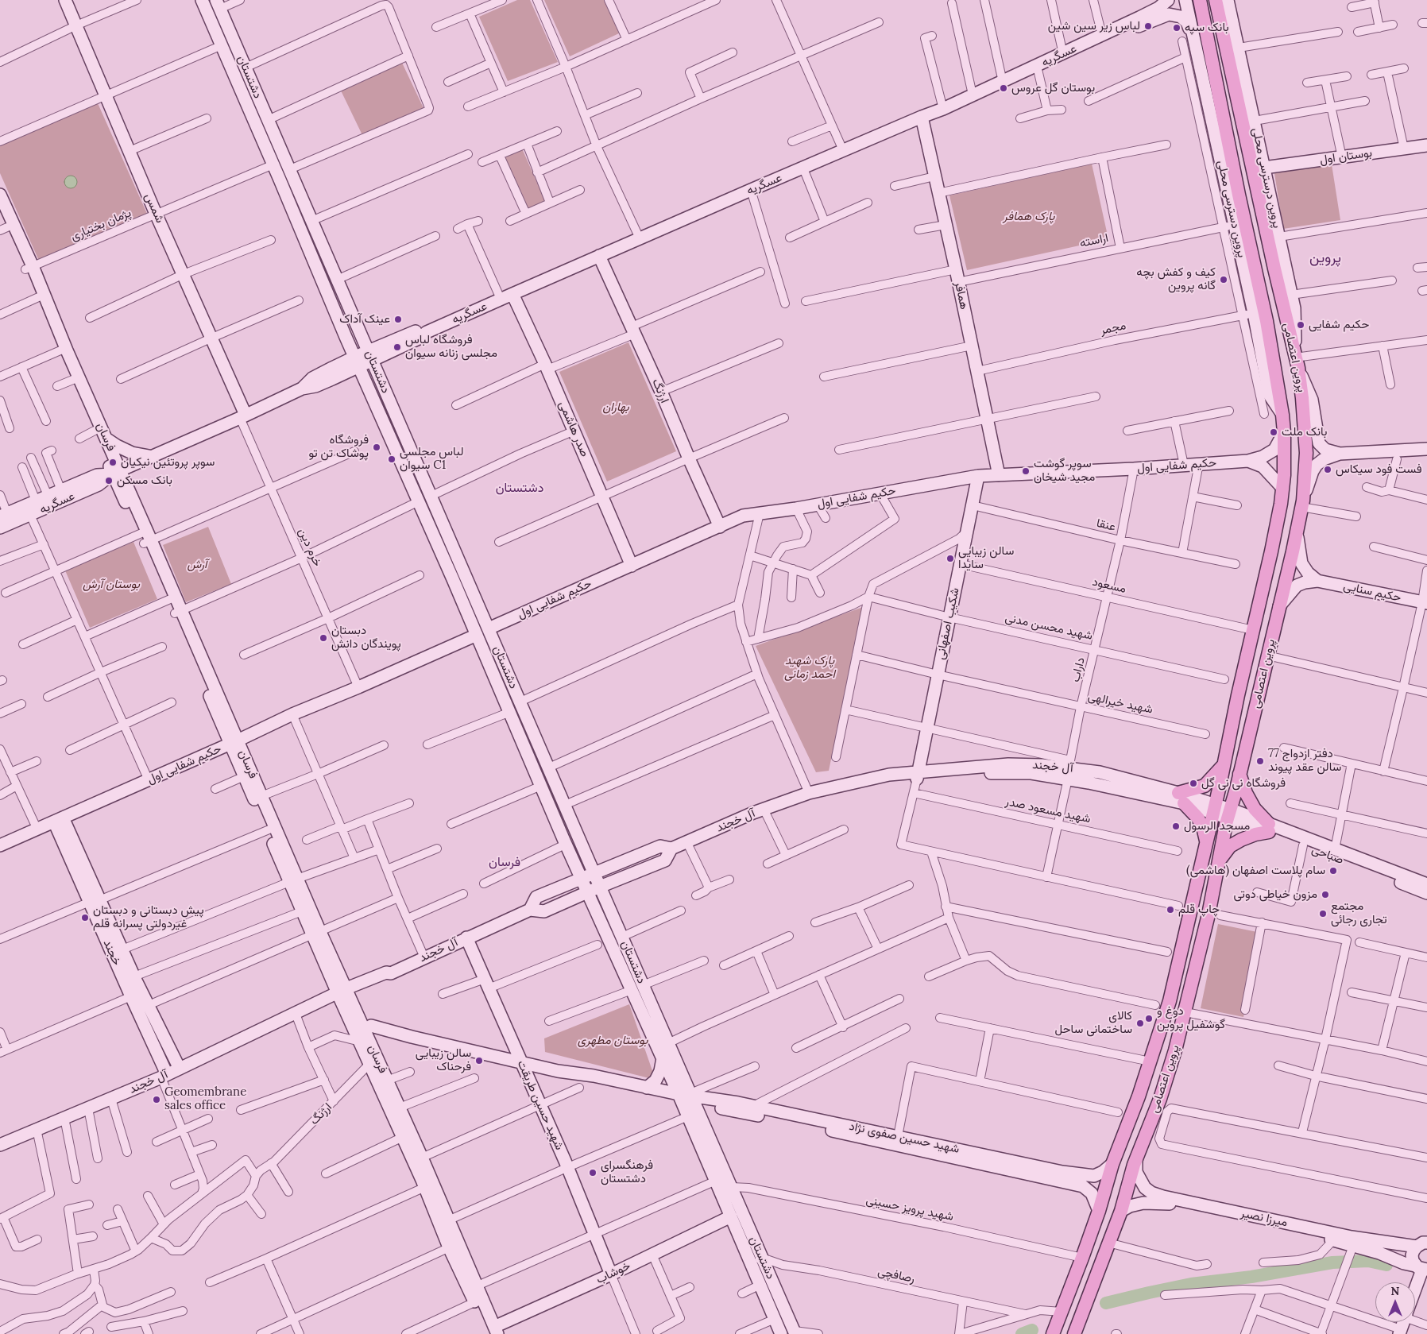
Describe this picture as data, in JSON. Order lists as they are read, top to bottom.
{
  "streets": {
    "main road": ["پروین اعتصامی"],
    "street": [
      "عسگریه",
      "دشتستان",
      "بوستان اول",
      "پروین درسترسی محلی",
      "شمس",
      "پروین دسترسی محلی",
      "پژمان بختیاری",
      "اراسته",
      "همافر",
      "مجمر",
      "ارژنگ",
      "صدر هاشمی",
      "فرسان",
      "حکیم شفایی اول",
      "عنقا",
      "خرم دین",
      "مسعود",
      "حکیم سنایی",
      "شکیب اصفهانی",
      "شهید محسن مدنی",
      "داراب",
      "شهید خیرالهی",
      "آل خجند",
      "شهید مسعود صدر",
      "صباحی",
      "خجند",
      "شهید حسین طریقت",
      "شهید حسین صفوی نژاد",
      "شهید پرویز حسینی",
      "میرزا نصیر",
      "خوشاب",
      "رصافچی"
    ]
  },
  "crossings": [
    ["عسگریه", "دشتستان"],
    ["عسگریه", "شمس"],
    ["عسگریه", "همافر"],
    ["عسگریه", "ارژنگ"],
    ["عسگریه", "صدر هاشمی"],
    ["عسگریه", "فرسان"],
    ["عسگریه", "خرم دین"],
    ["دشتستان", "پژمان بختیاری"],
    ["دشتستان", "حکیم شفایی اول"],
    ["دشتستان", "آل خجند"],
    ["دشتستان", "شهید حسین صفوی نژاد"],
    ["دشتستان", "شهید پرویز حسینی"],
    ["دشتستان", "خوشاب"],
    ["دشتستان", "رصافچی"],
    ["بوستان اول", "پروین درسترسی محلی"],
    ["پروین درسترسی محلی", "پروین اعتصامی"],
    ["شمس", "پژمان بختیاری"],
    ["شمس", "خرم دین"],
    ["پروین دسترسی محلی", "اراسته"],
    ["پروین دسترسی محلی", "مجمر"],
    ["پروین دسترسی محلی", "پروین اعتصامی"],
    ["پژمان بختیاری", "فرسان"],
    ["اراسته", "همافر"],
    ["همافر", "مجمر"],
    ["همافر", "حکیم شفایی اول"],
    ["پروین اعتصامی", "مسعود"],
    ["پروین اعتصامی", "آل خجند"],
    ["پروین اعتصامی", "صباحی"],
    ["پروین اعتصامی", "شهید حسین صفوی نژاد"],
    ["پروین اعتصامی", "شهید پرویز حسینی"],
    ["پروین اعتصامی", "میرزا نصیر"],
    ["ارژنگ", "فرسان"],
    ["ارژنگ", "حکیم شفایی اول"],
    ["صدر هاشمی", "حکیم شفایی اول"],
    ["فرسان", "حکیم شفایی اول"],
    ["فرسان", "آل خجند"],
    ["فرسان", "خوشاب"],
    ["حکیم شفایی اول", "خرم دین"],
    ["حکیم شفایی اول", "شکیب اصفهانی"],
    ["حکیم شفایی اول", "داراب"],
    ["حکیم شفایی اول", "خجند"],
    ["عنقا", "شکیب اصفهانی"],
    ["عنقا", "داراب"],
    ["مسعود", "شکیب اصفهانی"],
    ["مسعود", "داراب"],
    ["شکیب اصفهانی", "شهید محسن مدنی"],
    ["شکیب اصفهانی", "داراب"],
    ["شکیب اصفهانی", "شهید خیرالهی"],
    ["شکیب اصفهانی", "آل خجند"],
    ["شهید محسن مدنی", "داراب"],
    ["داراب", "شهید خیرالهی"],
    ["آل خجند", "صباحی"],
    ["آل خجند", "خجند"],
    ["آل خجند", "شهید حسین طریقت"],
    ["شهید حسین طریقت", "خوشاب"]
  ],
  "districts": ["پروین", "دشتستان", "فرسان"],
  "parks": [
    "پارک همافر",
    "بهاران",
    "آرش",
    "بوستان آرش",
    "پارک شهید احمد زمانی",
    "بوستان مطهری"
  ],
  "places": [
    "لباس زیر سین شین",
    "بانک سپه",
    "بوستان گل عروس",
    "کیف و کفش بچه گانه پروین",
    "عینک آداک",
    "حکیم شفایی",
    "فروشگاه لباس مجلسی زنانه سیوان",
    "بانک ملت",
    "فروشگاه پوشاک تن تو",
    "لباس مجلسی سیوان C1",
    "سوپر پروتئین نیکیان",
    "فست فود سیکاس",
    "سوپر گوشت مجید شیخان",
    "بانک مسکن",
    "سالن زیبایی سایدا",
    "دبستان پویندگان دانش",
    "دفتر ازدواج 77 سالن عقد پیوند",
    "فروشگاه نی نی گل",
    "مسجد الرسول",
    "سام پلاست اصفهان (هاشمی)",
    "مزون خیاطی دوتی",
    "چاپ قلم",
    "مجتمع تجاری رجائی",
    "پیش دبستانی و دبستان غیردولتی پسرانه قلم",
    "دوغ و گوشفیل پروین",
    "کالای ساختمانی ساحل",
    "سالن زیبایی فرحناک",
    "Geomembrane sales office",
    "فرهنگسرای دشتستان"
  ],
  "north": "top"
}
